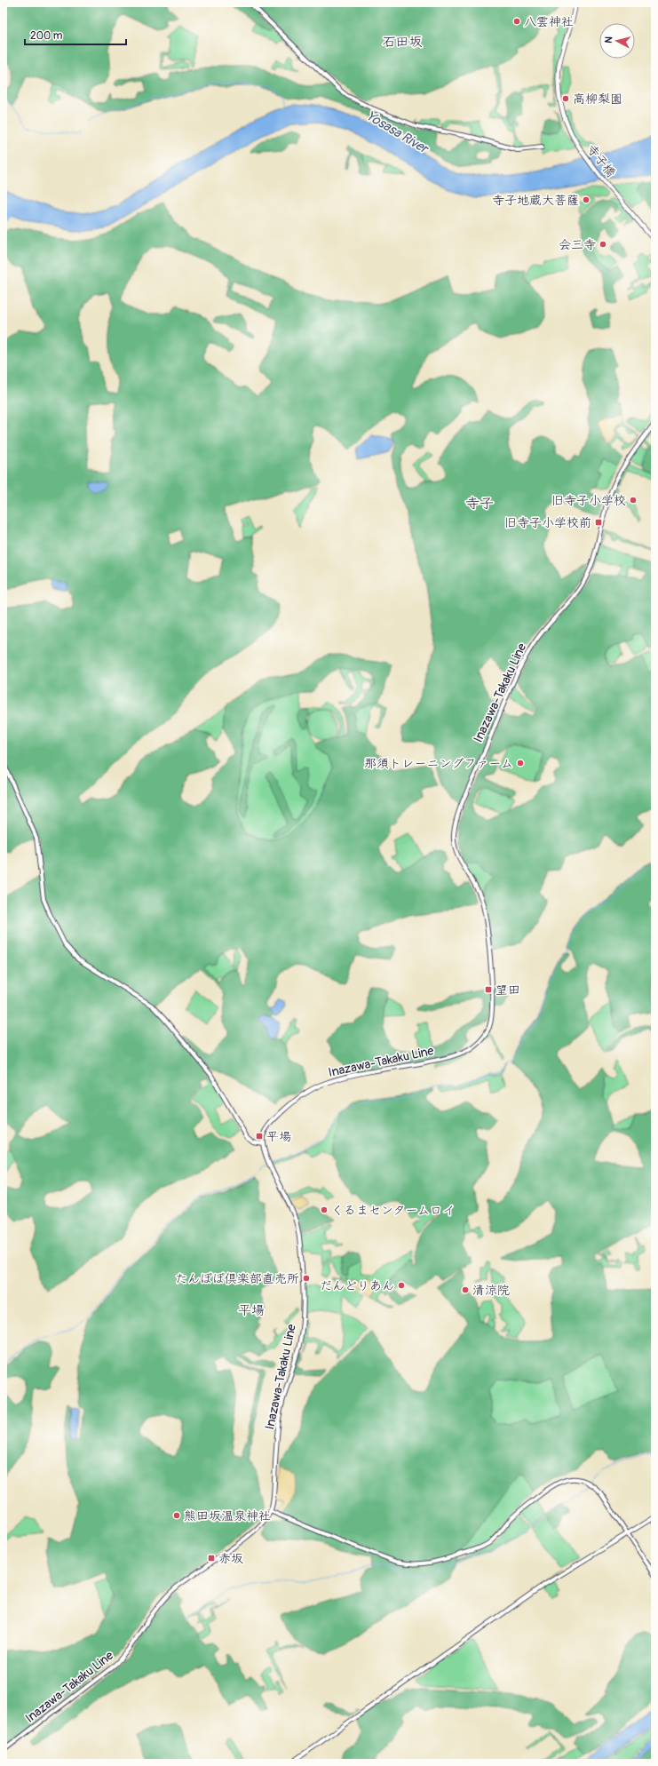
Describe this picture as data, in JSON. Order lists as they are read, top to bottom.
{
  "streets": {
    "main road": ["寺子橋"],
    "street": ["Inazawa-Takaku Line"]
  },
  "districts": ["石田坂", "寺子", "平場"],
  "water": ["Yosasa River"],
  "places": {
    "other": [
      "八雲神社",
      "高柳梨園",
      "寺子地蔵大菩薩",
      "会三寺",
      "旧寺子小学校",
      "那須トレーニングファーム",
      "くるまセンタームロイ",
      "たんぽぽ倶楽部直売所",
      "だんどりあん",
      "清涼院",
      "熊田坂温泉神社"
    ],
    "transit": [
      "旧寺子小学校前",
      "望田",
      "平場",
      "赤坂"
    ]
  },
  "scale_bar": "200 m",
  "north": "left"
}
